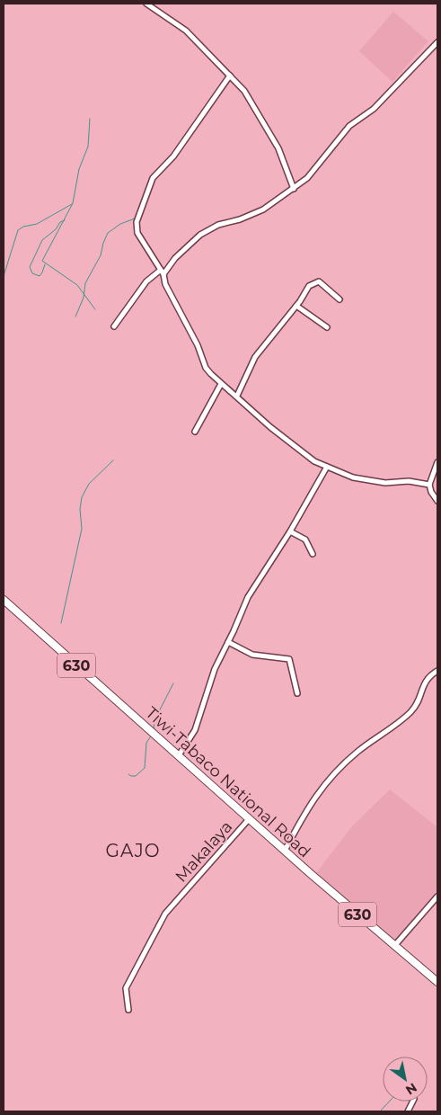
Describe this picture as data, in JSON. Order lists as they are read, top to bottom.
{
  "streets": {
    "main road": ["630", "Tiwi-Tabaco National Road"],
    "street": ["Makalaya"]
  },
  "crossings": [
    ["Tiwi-Tabaco National Road", "Makalaya"]
  ],
  "districts": ["GAJO"],
  "north": "bottom right"
}
